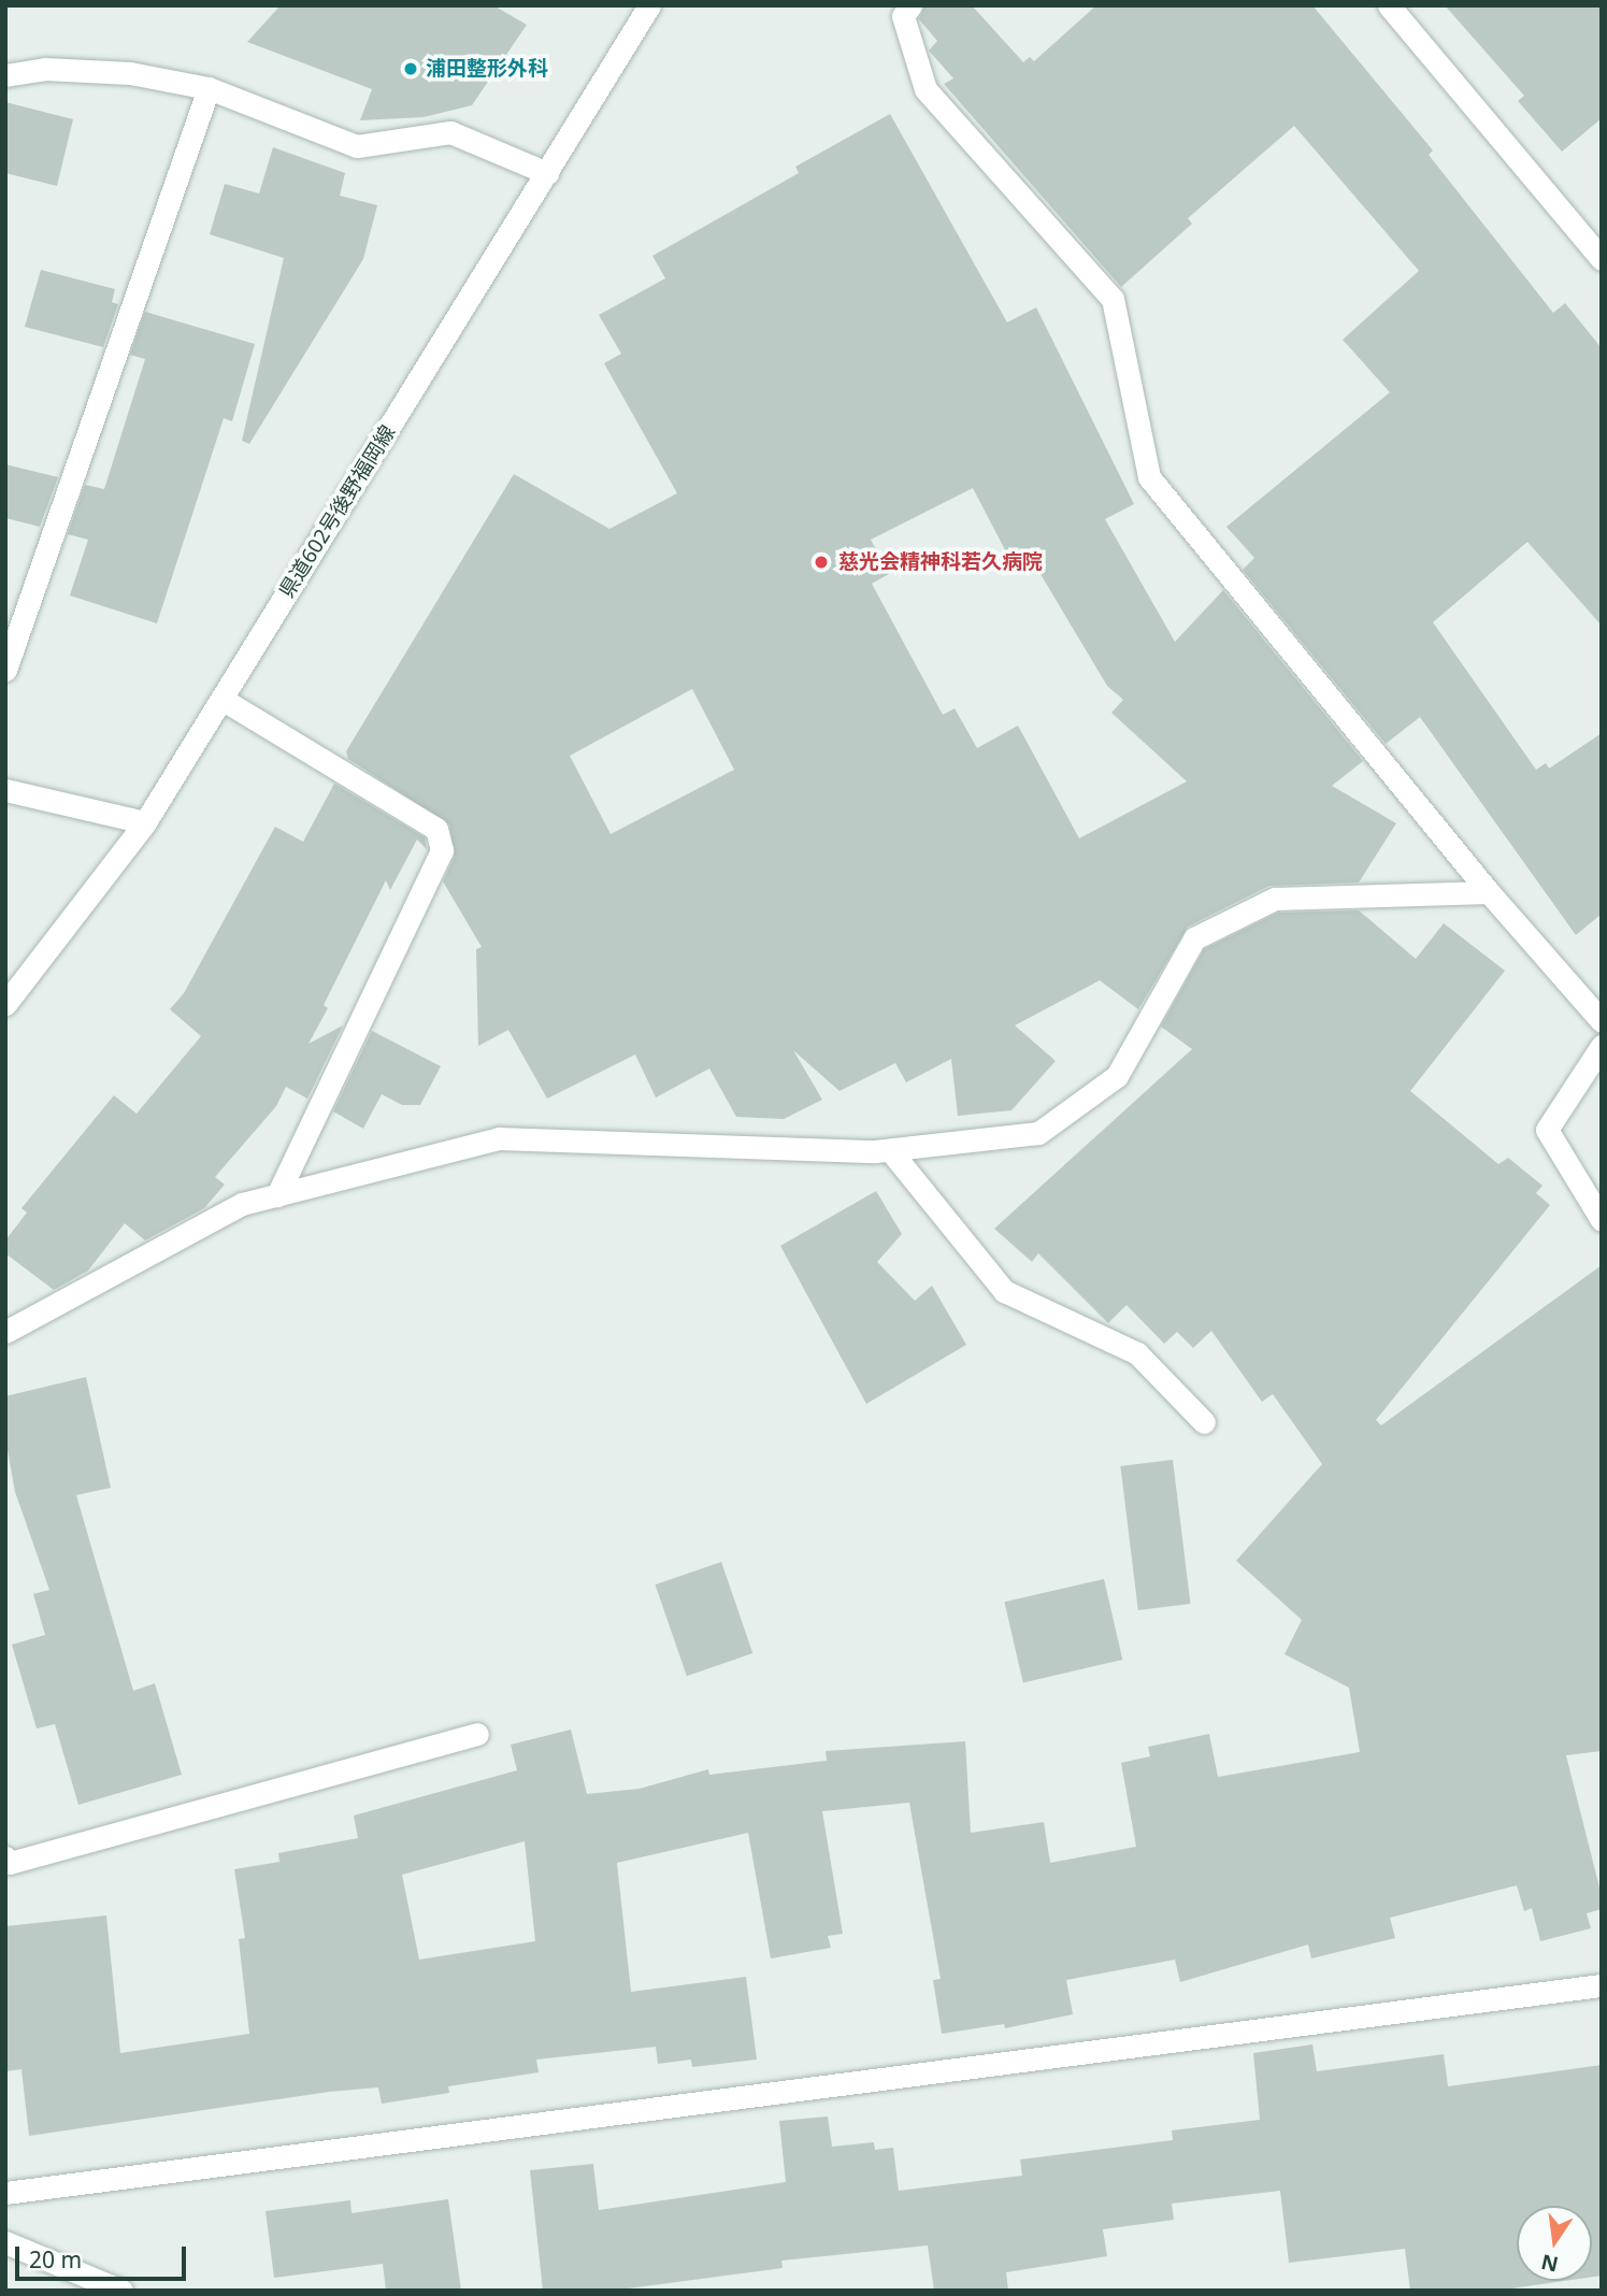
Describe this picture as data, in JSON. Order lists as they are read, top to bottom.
{
  "streets": {
    "street": ["県道602号後野福岡線"]
  },
  "places": ["浦田整形外科", "慈光会精神科若久病院"],
  "scale_bar": "20 m",
  "north": "bottom"
}
